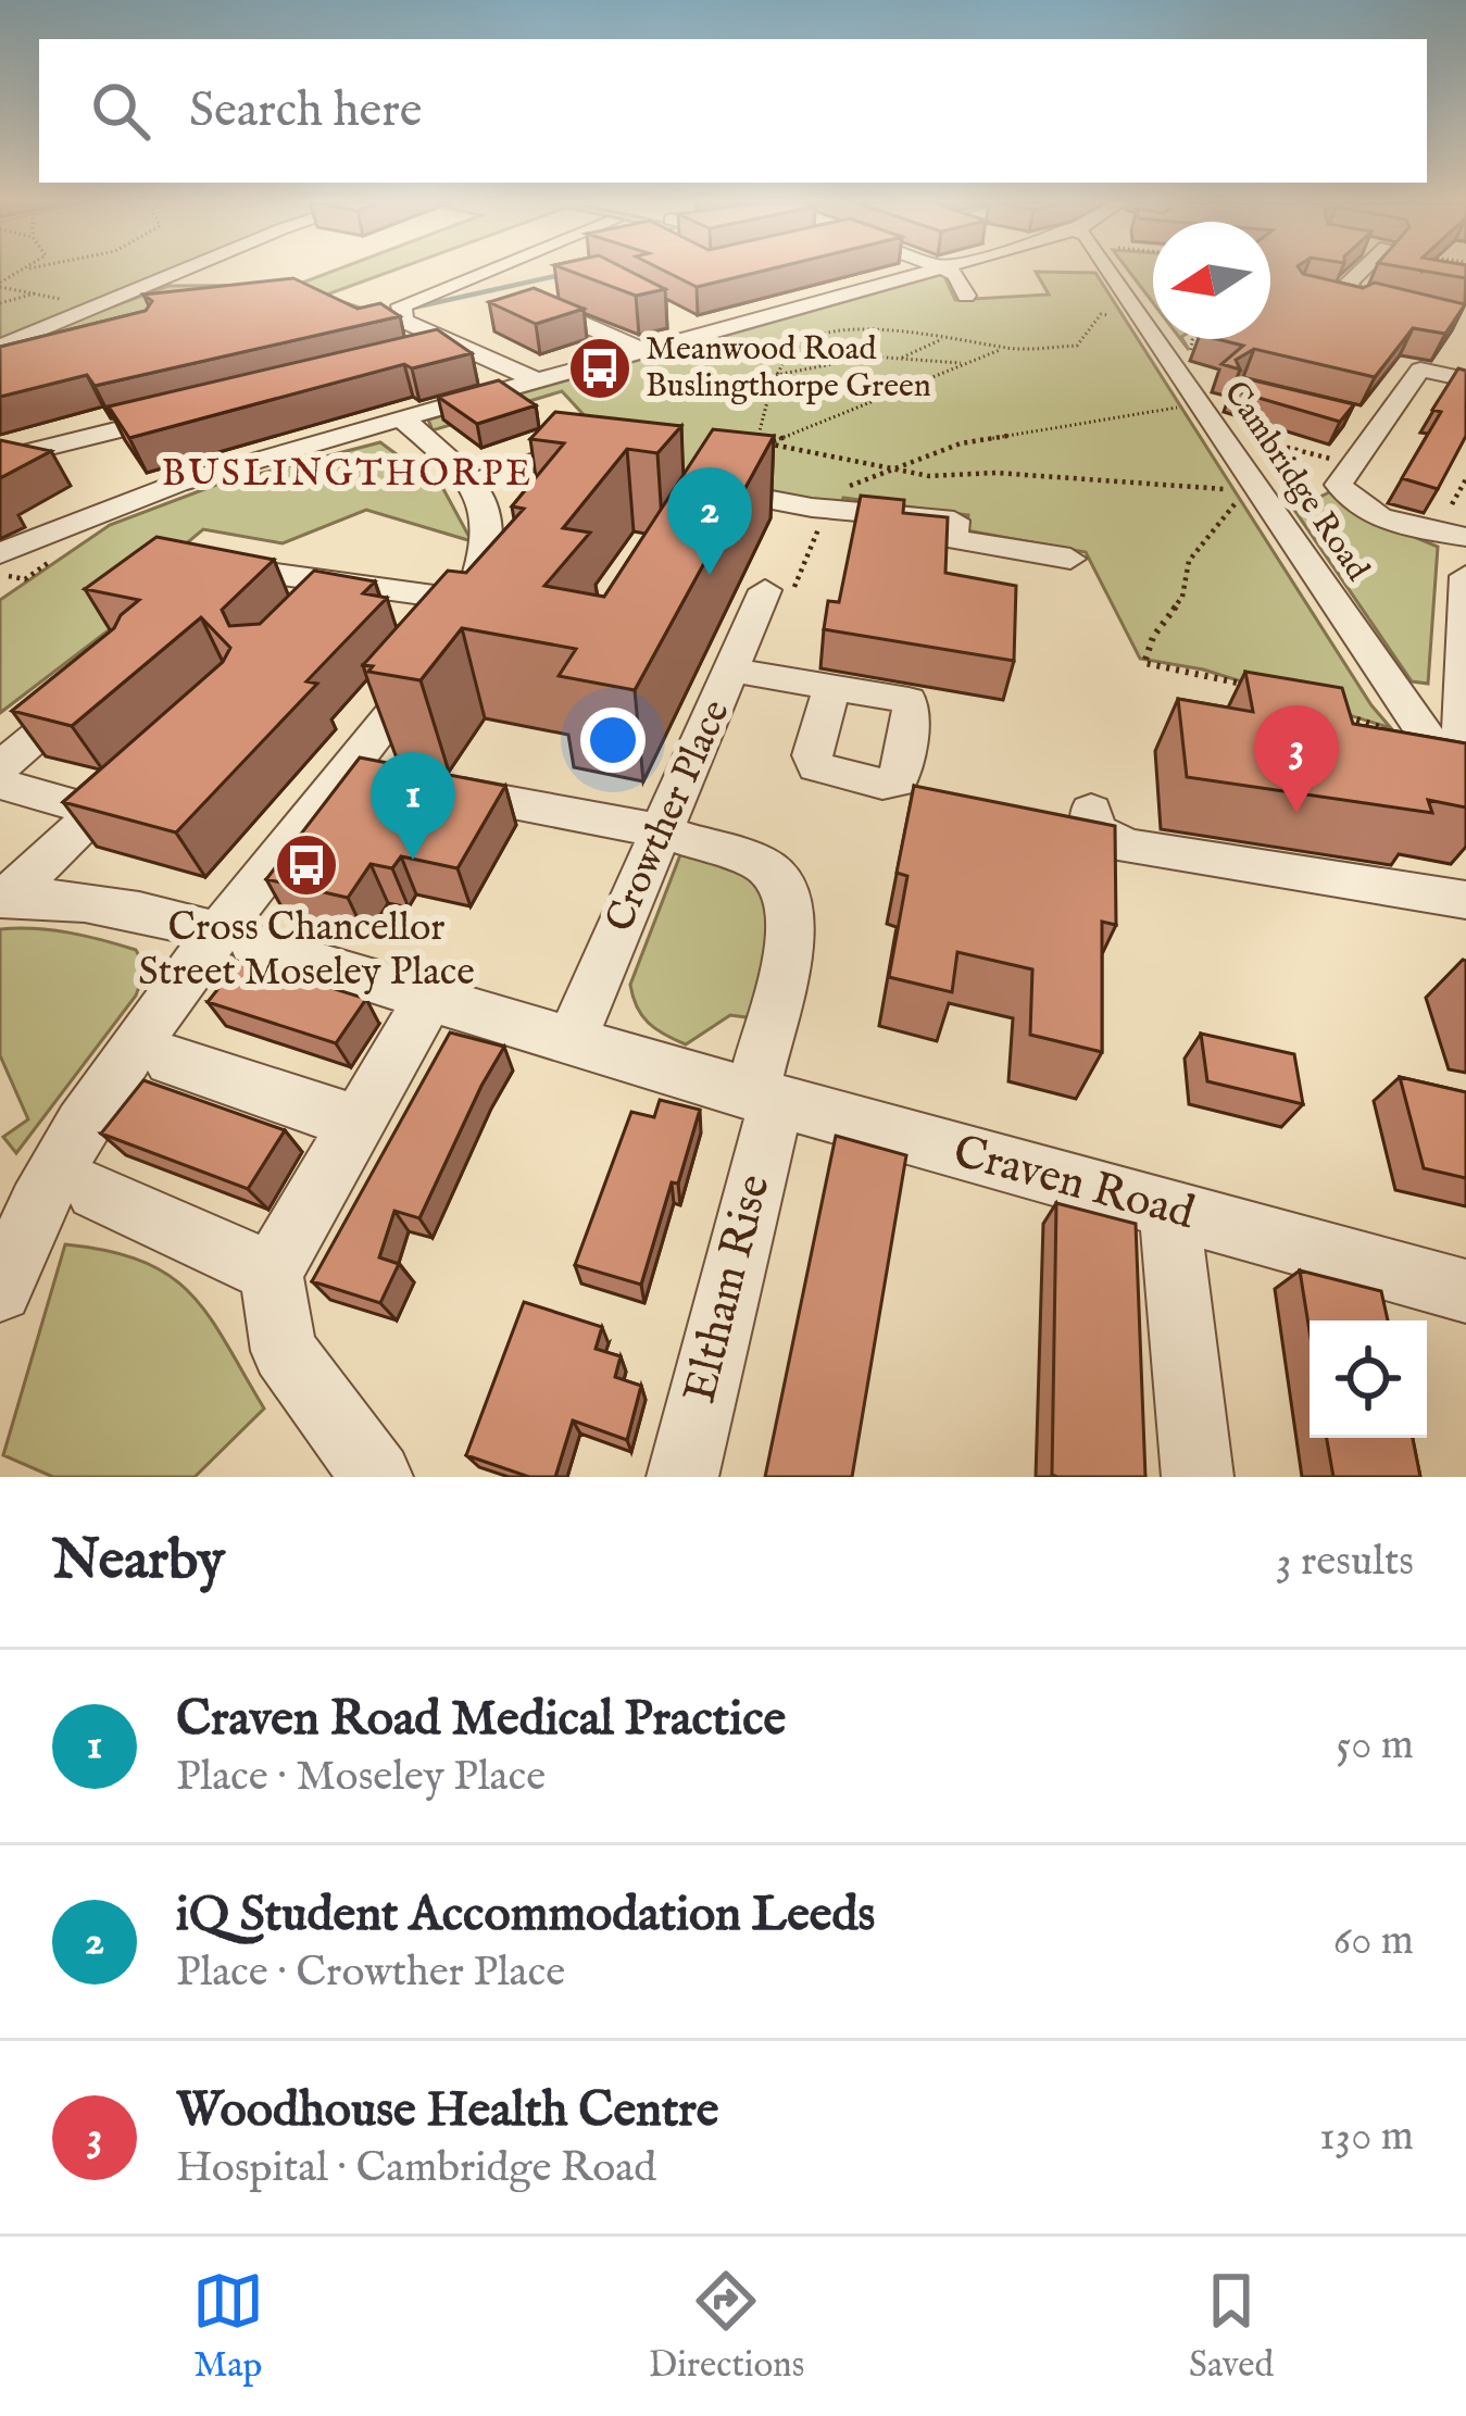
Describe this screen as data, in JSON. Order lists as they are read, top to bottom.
{
  "streets": {
    "street": [
      "Cambridge Road",
      "Crowther Place",
      "Craven Road",
      "Eltham Rise"
    ]
  },
  "crossings": [
    ["Crowther Place", "Craven Road"],
    ["Crowther Place", "Eltham Rise"],
    ["Craven Road", "Eltham Rise"]
  ],
  "districts": ["BUSLINGTHORPE"],
  "places": {
    "bus stop": ["Meanwood Road Buslingthorpe Green", "Cross Chancellor Street Moseley Place"]
  },
  "north": "left",
  "page": {
    "search": "Search here",
    "pins": ["2", "3", "1"],
    "heading": ["Nearby", "3 results"],
    "list": [
      {
        "mark": "1",
        "name": "Craven Road Medical Practice",
        "note": "Place · Moseley Place",
        "value": "50 m"
      },
      {
        "mark": "2",
        "name": "iQ Student Accommodation Leeds",
        "note": "Place · Crowther Place",
        "value": "60 m"
      },
      {
        "mark": "3",
        "name": "Woodhouse Health Centre",
        "note": "Hospital · Cambridge Road",
        "value": "130 m"
      }
    ],
    "nav": ["Map", "Directions", "Saved"]
  }
}
